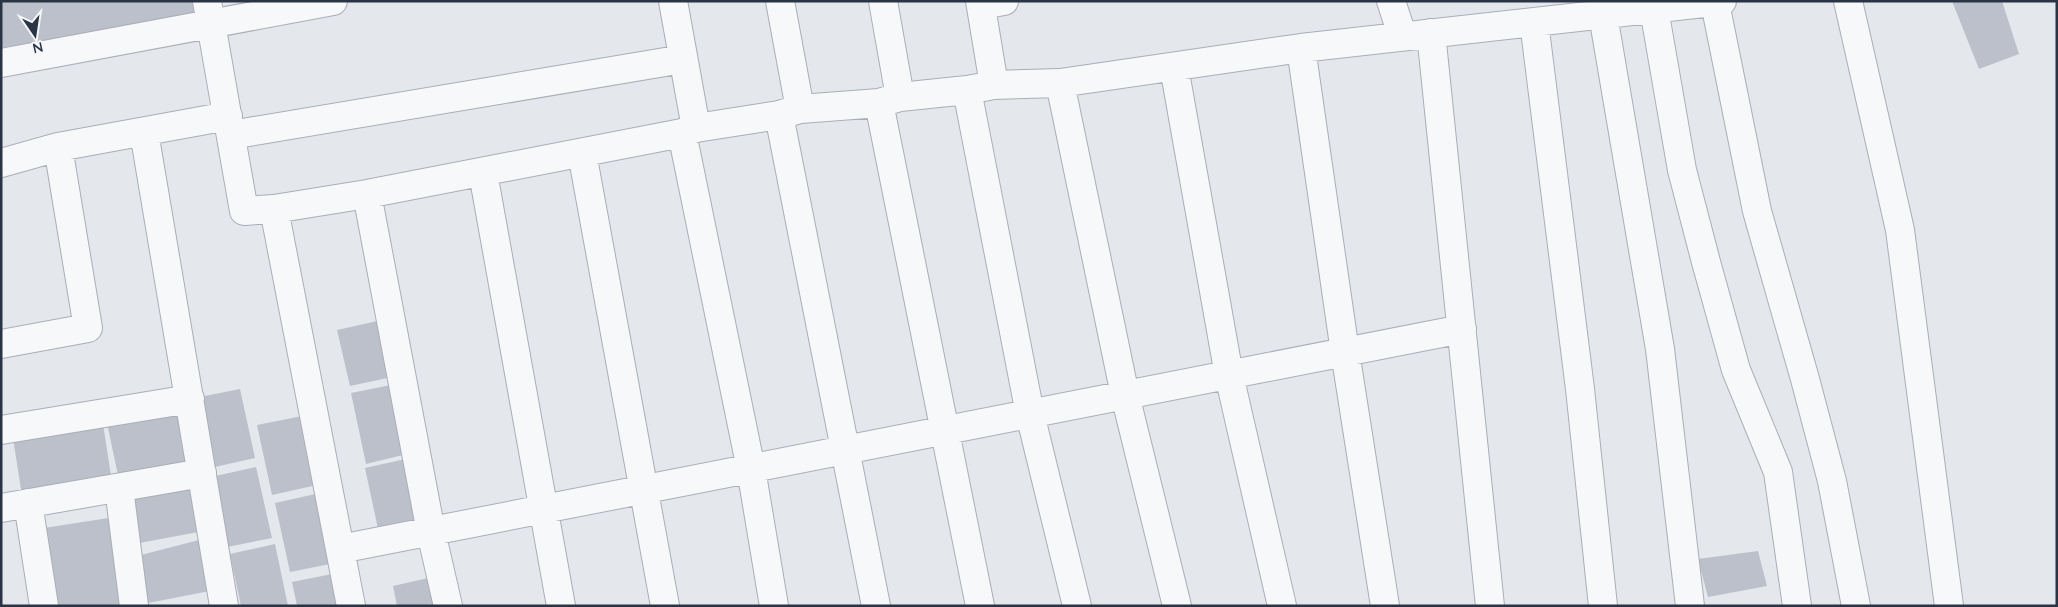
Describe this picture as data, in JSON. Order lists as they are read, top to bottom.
{
  "north": "bottom"
}
